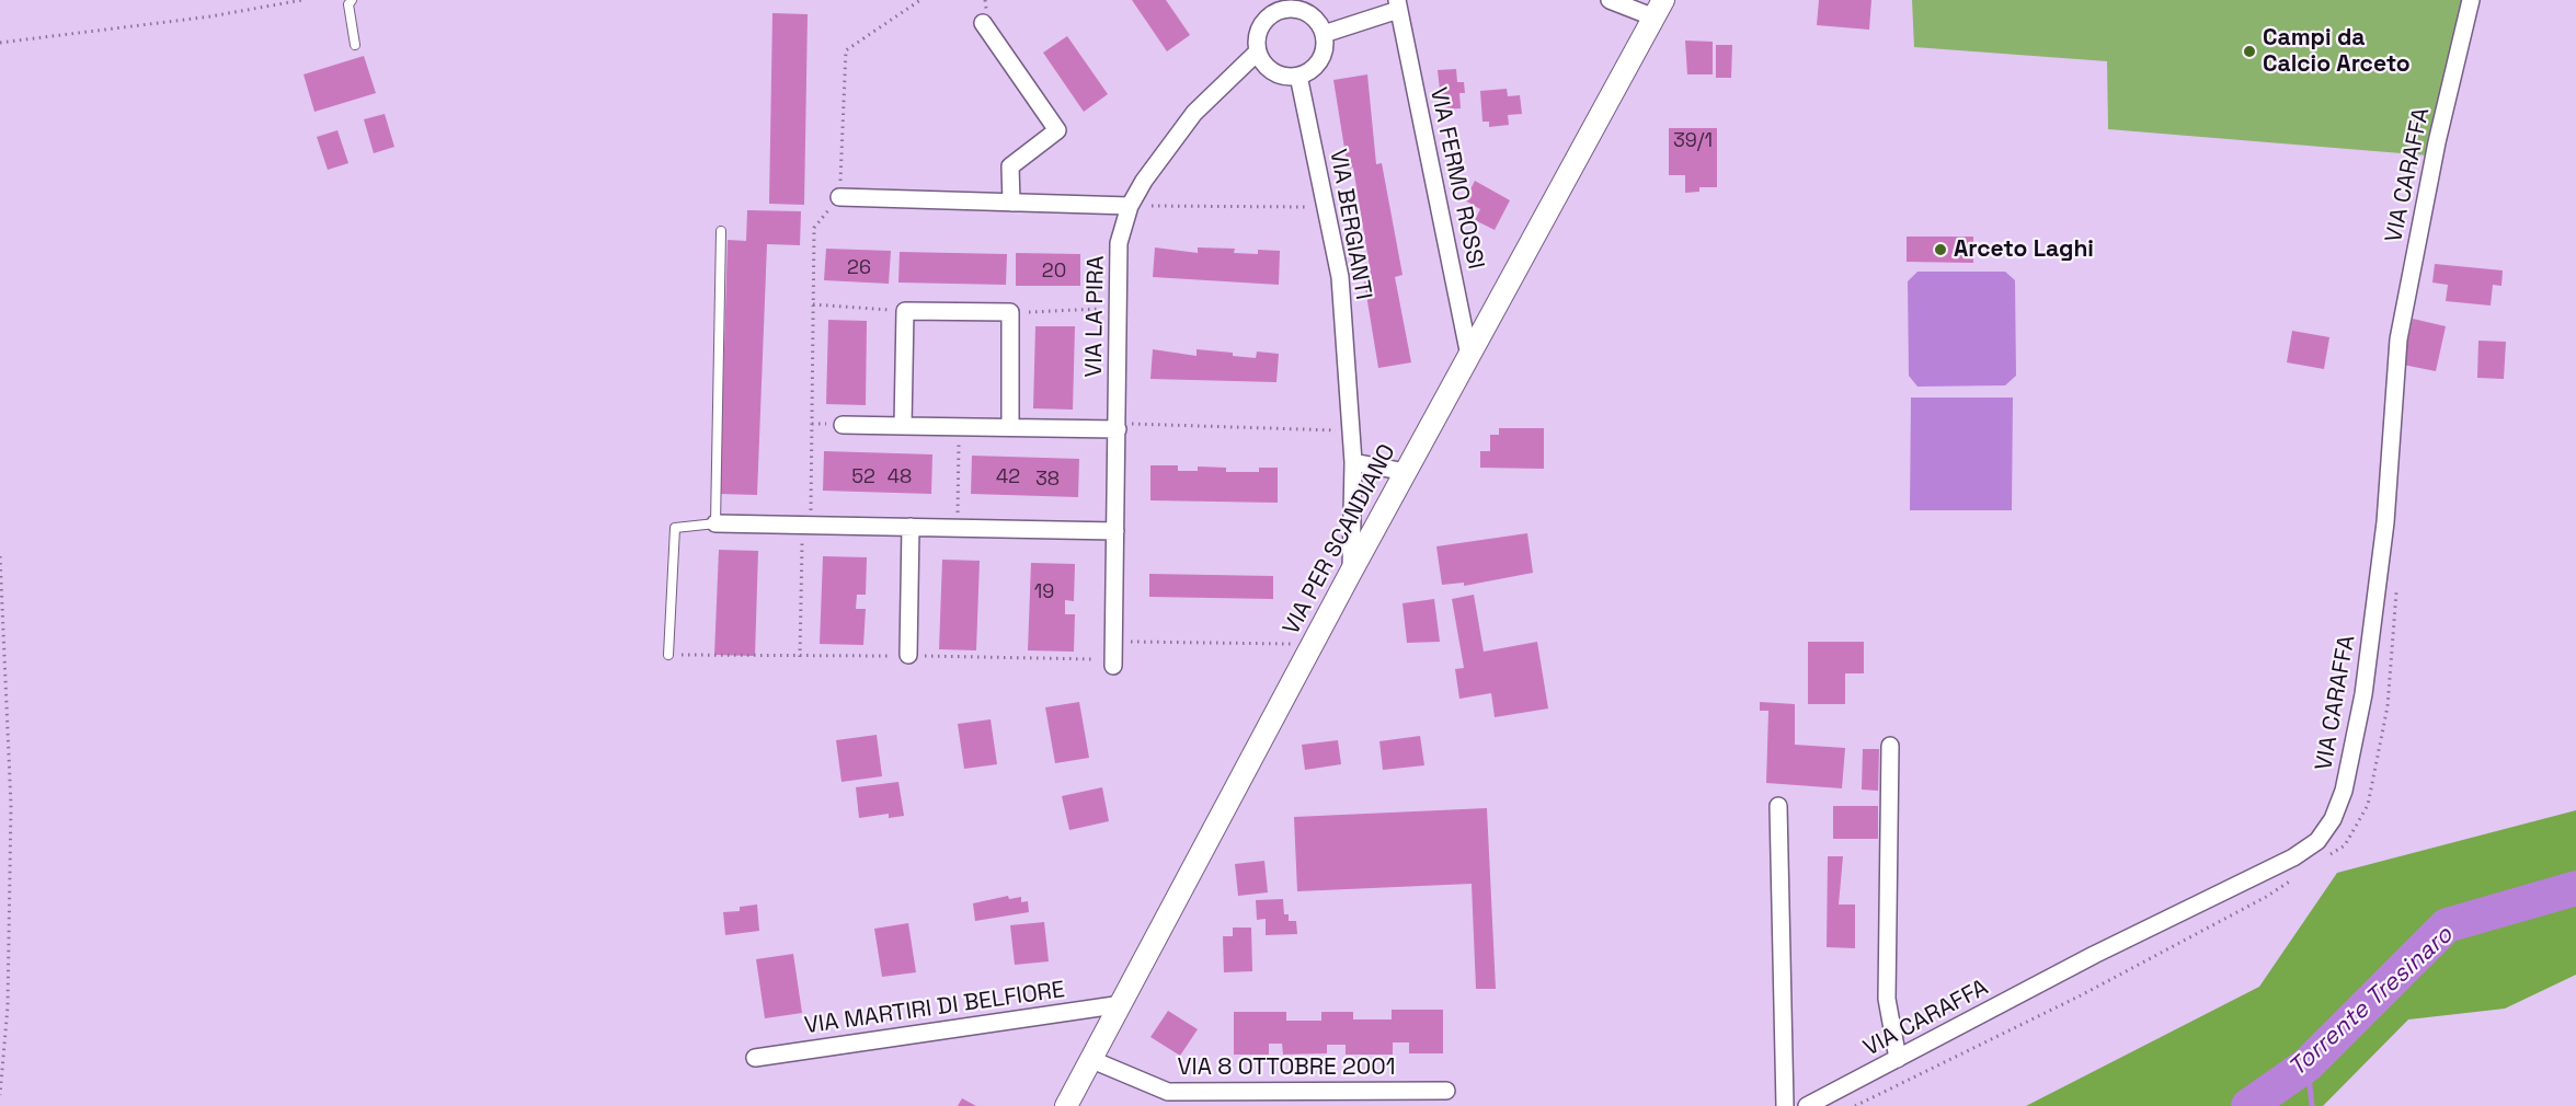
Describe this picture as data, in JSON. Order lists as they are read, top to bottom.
{
  "streets": {
    "street": [
      "VIA CARAFFA",
      "VIA FERMO ROSSI",
      "VIA BERGIANTI",
      "VIA LA PIRA",
      "VIA PER SCANDIANO",
      "VIA MARTIRI DI BELFIORE",
      "VIA 8 OTTOBRE 2001"
    ]
  },
  "crossings": [
    ["VIA FERMO ROSSI", "VIA BERGIANTI"],
    ["VIA FERMO ROSSI", "VIA LA PIRA"],
    ["VIA FERMO ROSSI", "VIA PER SCANDIANO"],
    ["VIA BERGIANTI", "VIA LA PIRA"],
    ["VIA BERGIANTI", "VIA PER SCANDIANO"],
    ["VIA PER SCANDIANO", "VIA MARTIRI DI BELFIORE"],
    ["VIA PER SCANDIANO", "VIA 8 OTTOBRE 2001"]
  ],
  "water": ["Torrente Tresinaro"],
  "places": ["Campi da Calcio Arceto", "Arceto Laghi"],
  "house_numbers": [
    "39/1",
    "26",
    "20",
    "52",
    "48",
    "42",
    "38",
    "19"
  ]
}
